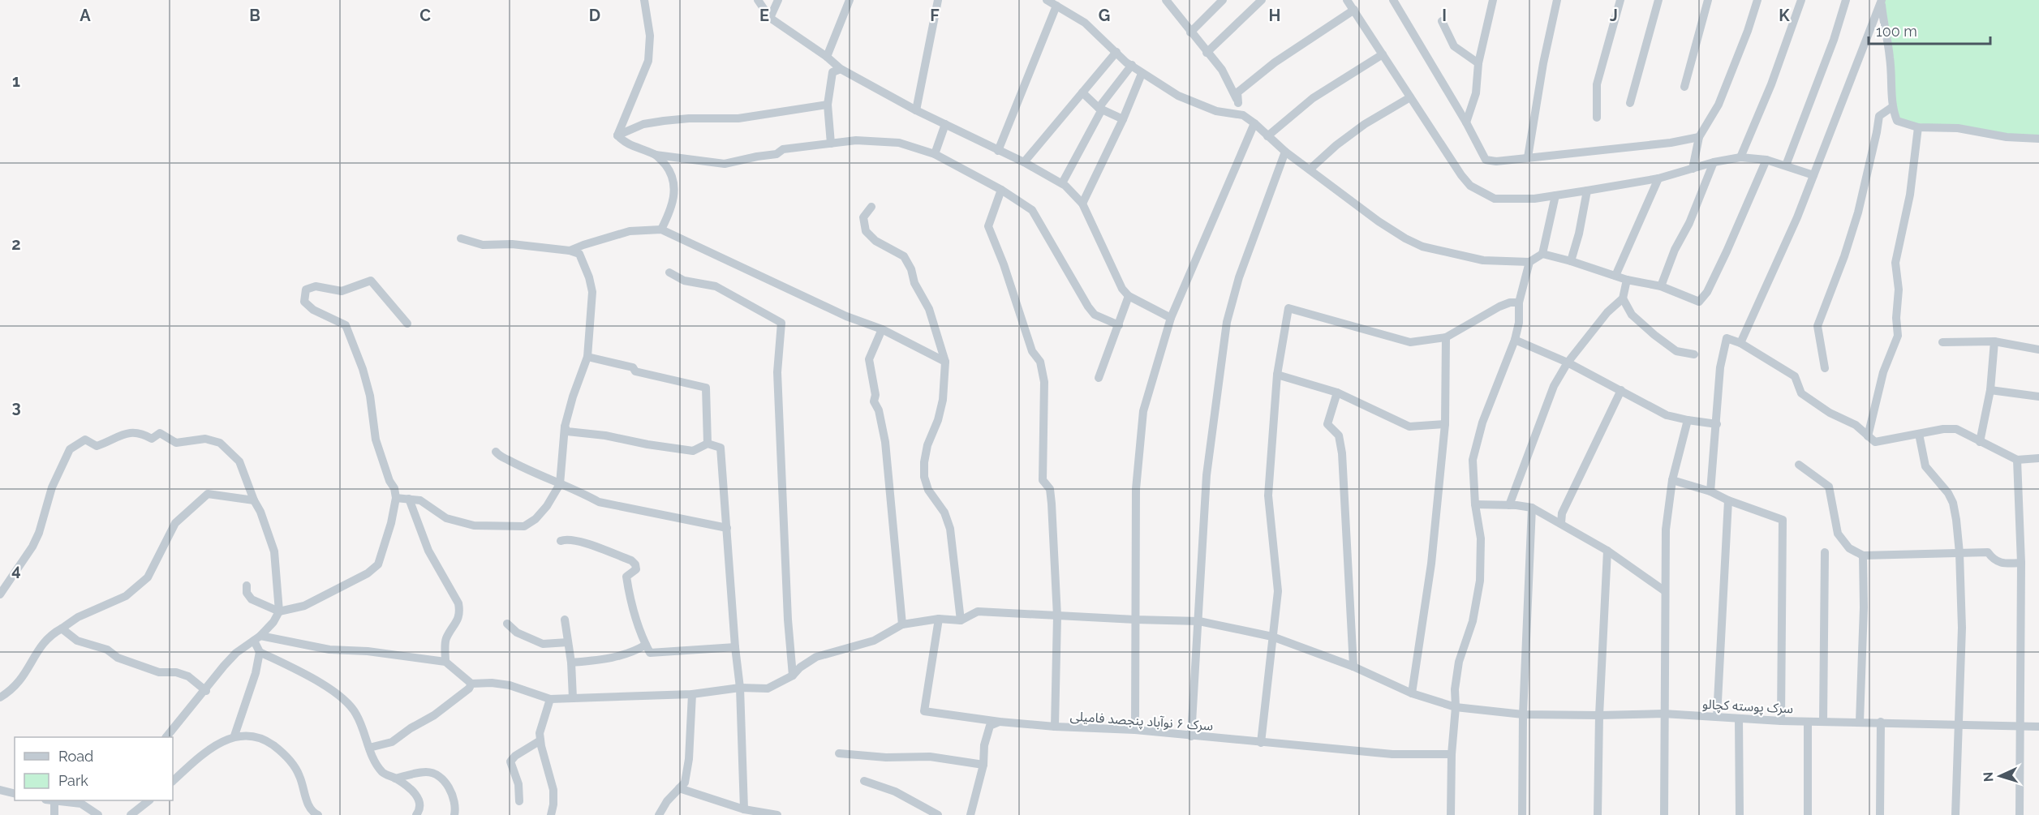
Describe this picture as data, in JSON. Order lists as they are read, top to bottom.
{
  "streets": {
    "street": ["سرک پوسته کچالو", "سرک ۶ نوآباد پنجصد فامیلی"]
  },
  "legend": ["Road", "Park"],
  "scale_bar": "100 m",
  "north": "left",
  "grid": {
    "columns": [
      "A",
      "B",
      "C",
      "D",
      "E",
      "F",
      "G",
      "H",
      "I",
      "J",
      "K"
    ],
    "rows": [
      "1",
      "2",
      "3",
      "4"
    ]
  }
}
